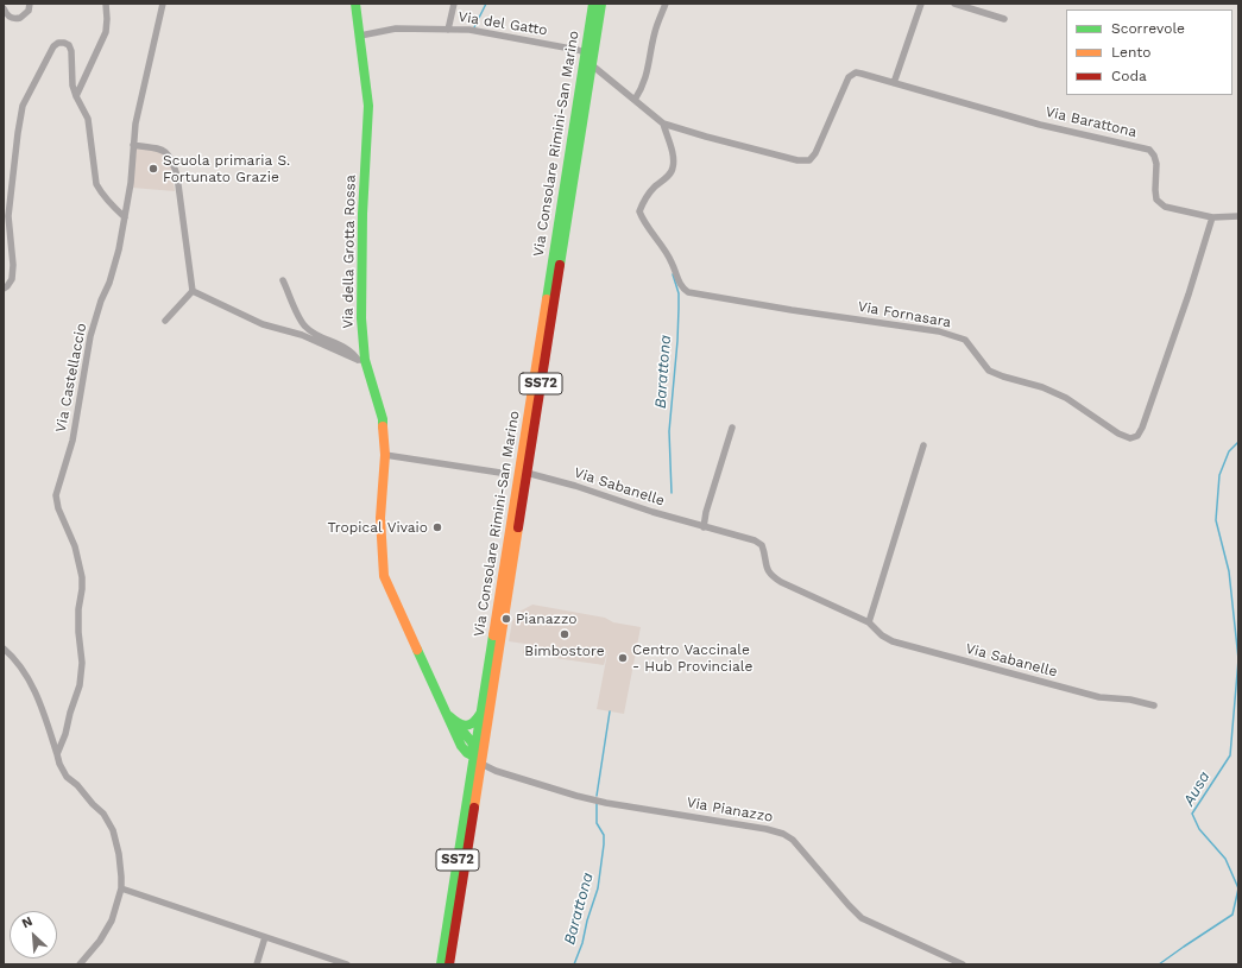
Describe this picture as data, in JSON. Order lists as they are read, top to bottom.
{
  "streets": {
    "main road": ["Via Consolare Rimini-San Marino", "Via della Grotta Rossa", "SS72"],
    "street": [
      "Via del Gatto",
      "Via Barattona",
      "Via Fornasara",
      "Via Castellaccio",
      "Via Sabanelle",
      "Via Pianazzo"
    ]
  },
  "crossings": [
    ["Via del Gatto", "Via Consolare Rimini-San Marino"],
    ["Via del Gatto", "Via della Grotta Rossa"],
    ["Via Barattona", "Via Consolare Rimini-San Marino"],
    ["Via Barattona", "Via Fornasara"],
    ["Via Consolare Rimini-San Marino", "Via della Grotta Rossa"],
    ["Via Consolare Rimini-San Marino", "Via Sabanelle"],
    ["Via Consolare Rimini-San Marino", "Via Pianazzo"],
    ["Via della Grotta Rossa", "Via Pianazzo"]
  ],
  "water": ["Barattona", "Ausa"],
  "places": [
    "Scuola primaria S. Fortunato Grazie",
    "Tropical Vivaio",
    "Pianazzo",
    "Bimbostore",
    "Centro Vaccinale - Hub Provinciale"
  ],
  "legend": ["Scorrevole", "Lento", "Coda"],
  "north": "top left"
}
